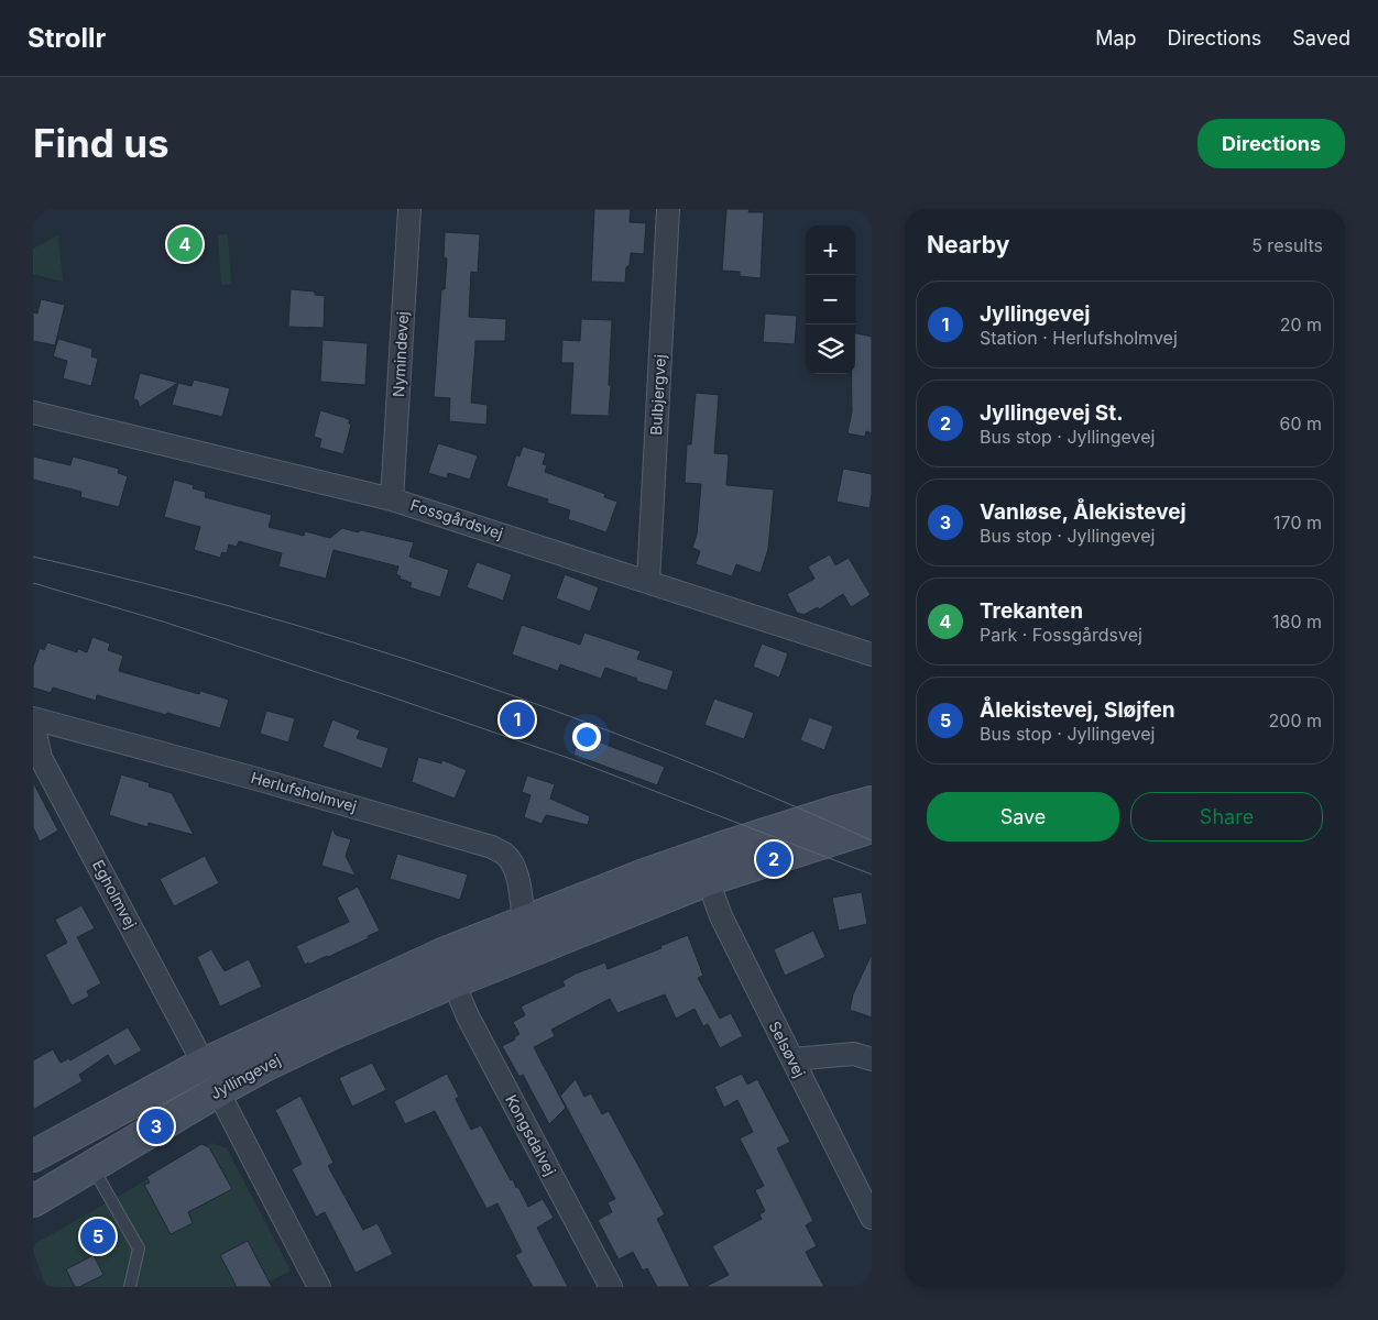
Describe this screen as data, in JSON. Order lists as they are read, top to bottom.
{
  "streets": {
    "street": [
      "Nymindevej",
      "Bulbjergvej",
      "Fossgårdsvej",
      "Herlufsholmvej",
      "Egholmvej",
      "Selsøvej",
      "Jyllingevej",
      "Kongsdalvej"
    ]
  },
  "crossings": [
    ["Nymindevej", "Fossgårdsvej"],
    ["Bulbjergvej", "Fossgårdsvej"],
    ["Herlufsholmvej", "Jyllingevej"],
    ["Egholmvej", "Jyllingevej"],
    ["Selsøvej", "Jyllingevej"],
    ["Jyllingevej", "Kongsdalvej"]
  ],
  "page": {
    "header": "Strollr",
    "nav": ["Map", "Directions", "Saved"],
    "buttons": [
      "Directions",
      ["Save", "Share"]
    ],
    "title": "Find us",
    "heading": ["Nearby", "5 results"],
    "pins": [
      "4",
      "1",
      "2",
      "3",
      "5"
    ],
    "map_buttons": ["+", "−"],
    "list": [
      {
        "mark": "1",
        "name": "Jyllingevej",
        "note": "Station · Herlufsholmvej",
        "value": "20 m"
      },
      {
        "mark": "2",
        "name": "Jyllingevej St.",
        "note": "Bus stop · Jyllingevej",
        "value": "60 m"
      },
      {
        "mark": "3",
        "name": "Vanløse, Ålekistevej",
        "note": "Bus stop · Jyllingevej",
        "value": "170 m"
      },
      {
        "mark": "4",
        "name": "Trekanten",
        "note": "Park · Fossgårdsvej",
        "value": "180 m"
      },
      {
        "mark": "5",
        "name": "Ålekistevej, Sløjfen",
        "note": "Bus stop · Jyllingevej",
        "value": "200 m"
      }
    ]
  }
}
